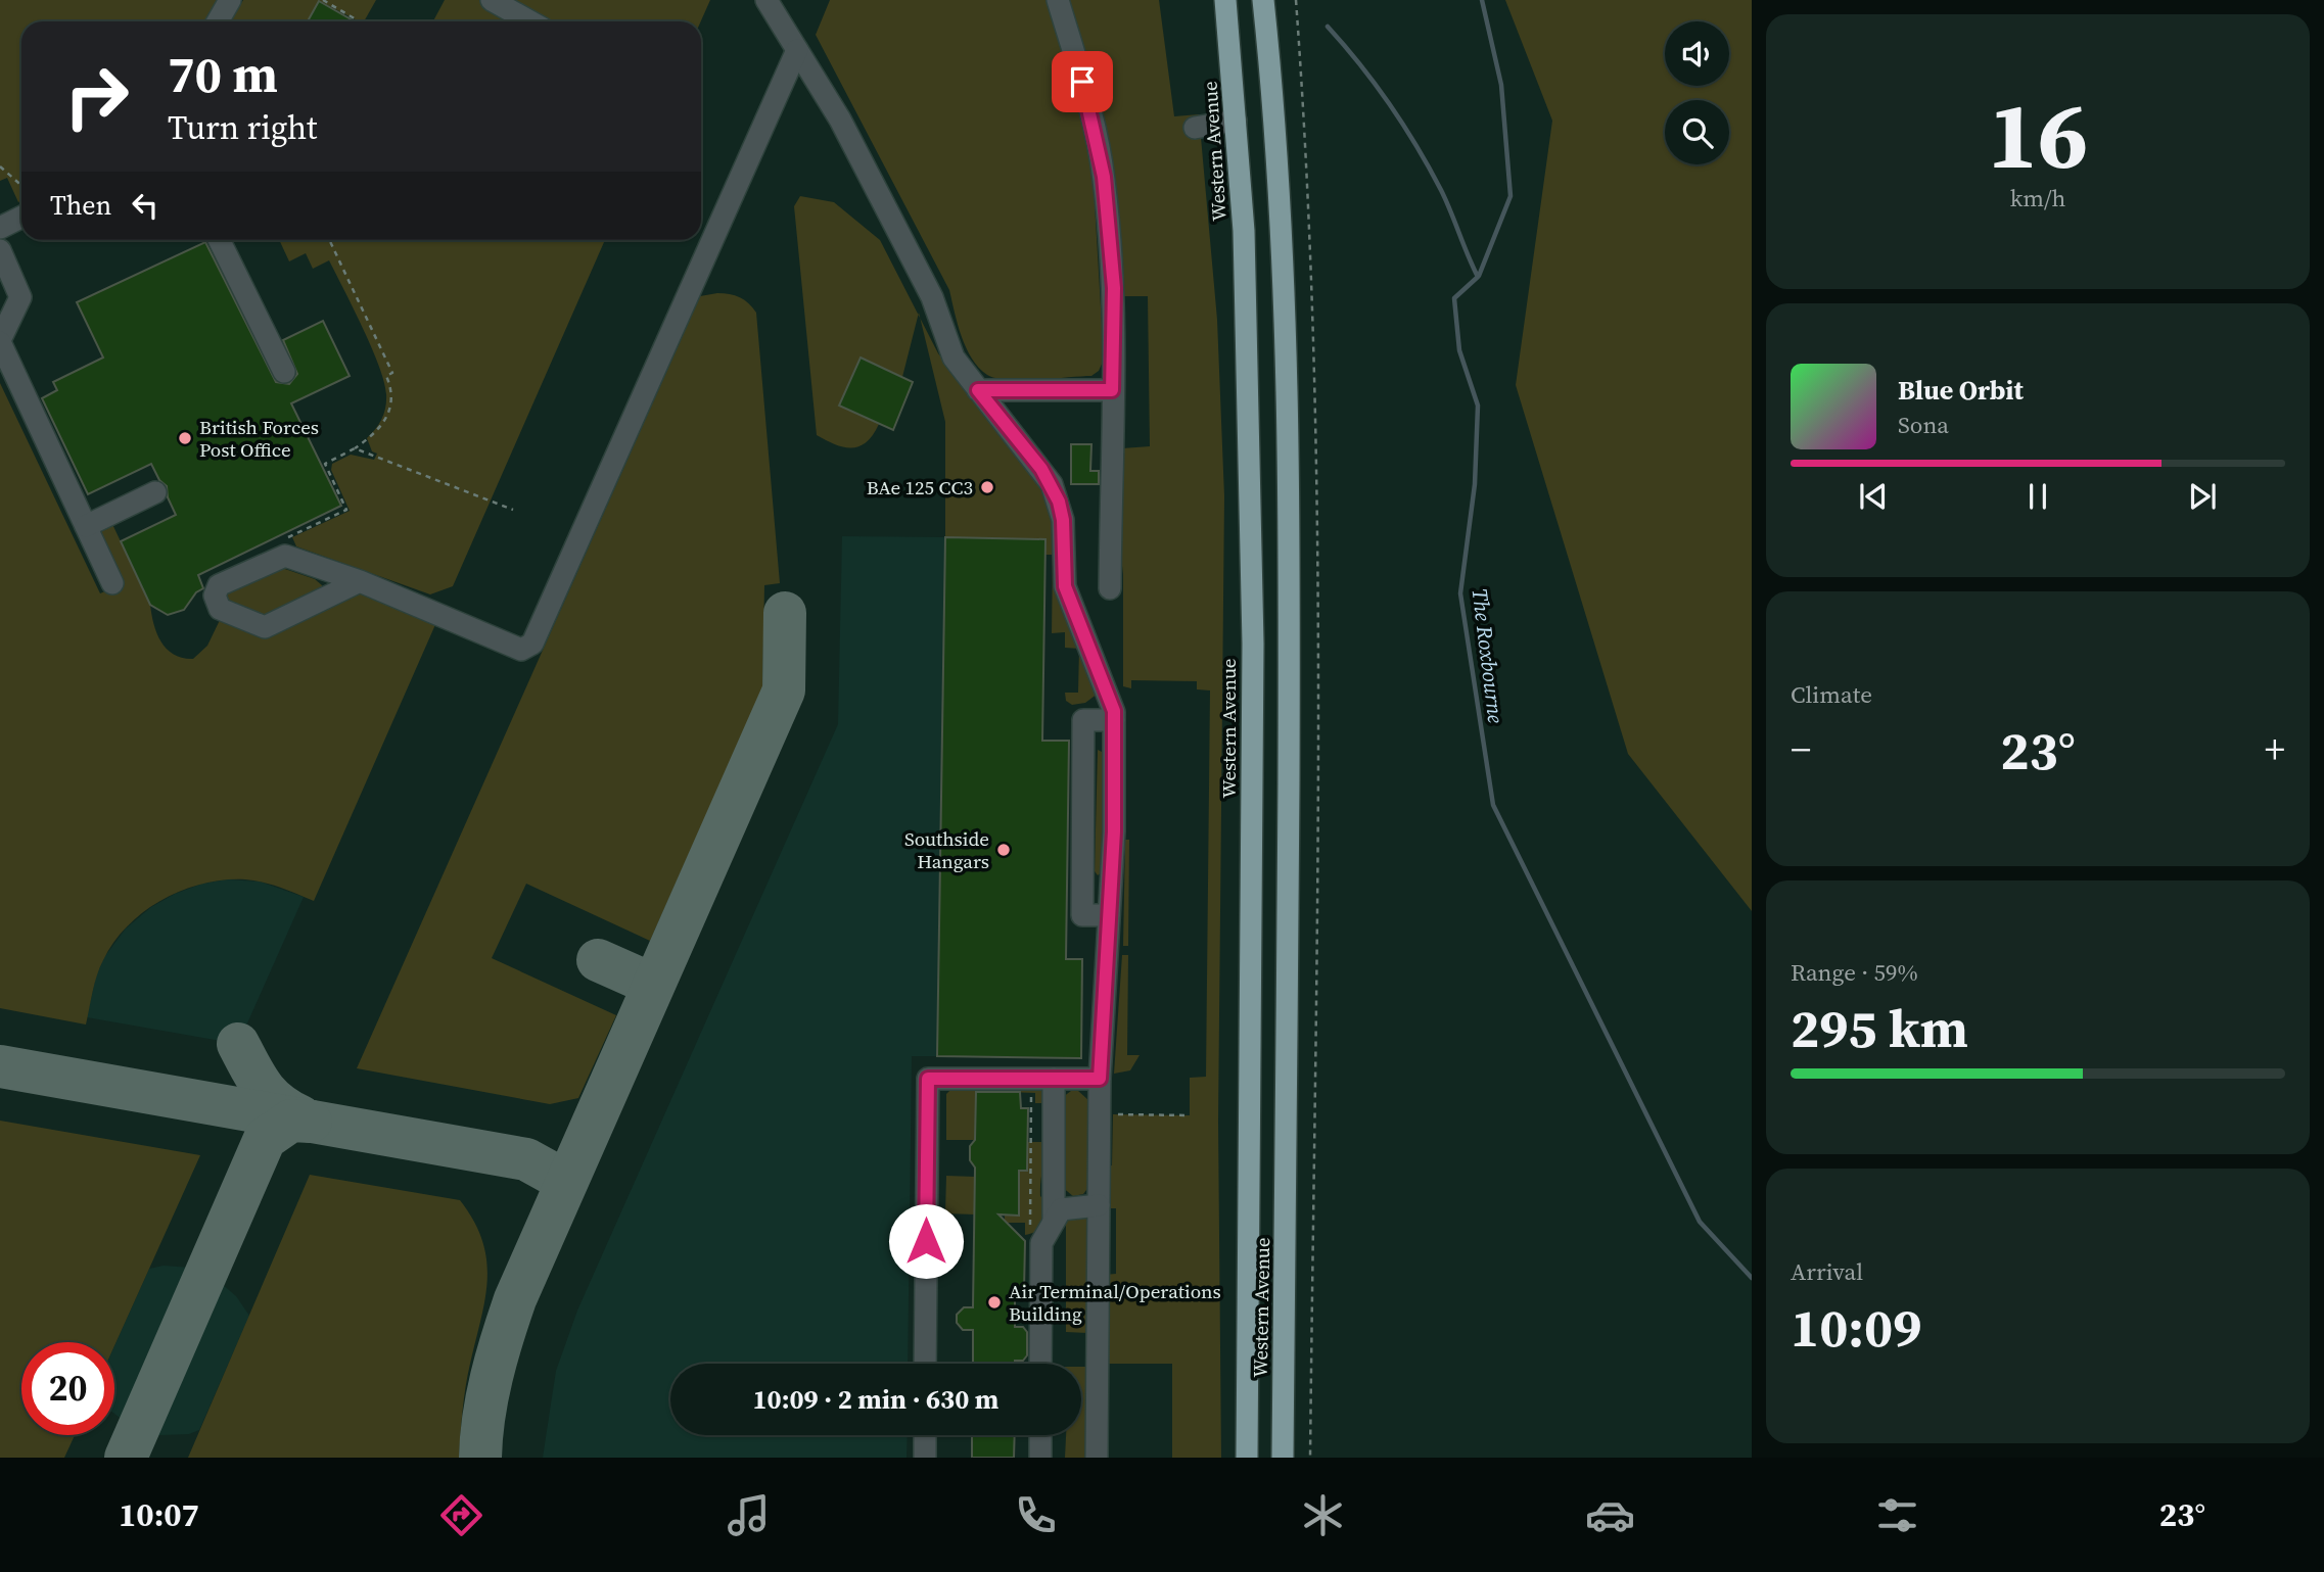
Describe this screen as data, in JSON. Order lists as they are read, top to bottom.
{
  "streets": {
    "highway": ["Western Avenue"]
  },
  "water": ["The Roxbourne"],
  "places": [
    "British Forces Post Office",
    "BAe 125 CC3",
    "Southside Hangars",
    "Air Terminal/Operations Building"
  ],
  "page": {
    "tile": [
      ["16", "km/h"],
      "Climate",
      ["Range · 59%", "295 km"],
      ["Arrival", "10:09"]
    ],
    "turn": ["70 m", "Turn right"],
    "then": "Then",
    "song": ["Blue Orbit", "Sona"],
    "heat": ["−", "23°", "+"],
    "limit": "20",
    "trip": "10:09 · 2 min · 630 m",
    "tabs": ["10:07", "23°"]
  }
}
